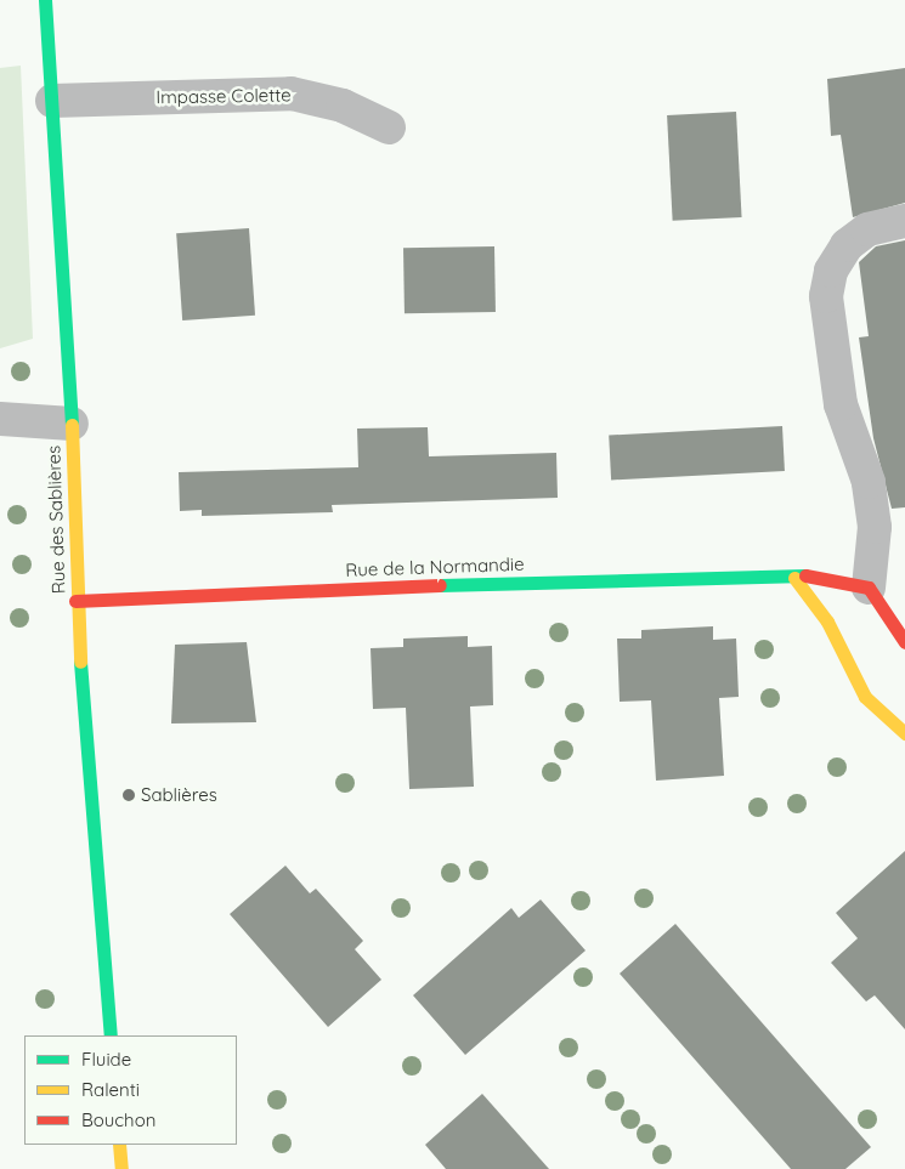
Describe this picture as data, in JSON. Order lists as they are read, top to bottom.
{
  "streets": {
    "street": ["Impasse Colette", "Rue des Sablières", "Rue de la Normandie"]
  },
  "crossings": [
    ["Impasse Colette", "Rue des Sablières"],
    ["Rue des Sablières", "Rue de la Normandie"]
  ],
  "places": ["Sablières"],
  "legend": ["Fluide", "Ralenti", "Bouchon"]
}
